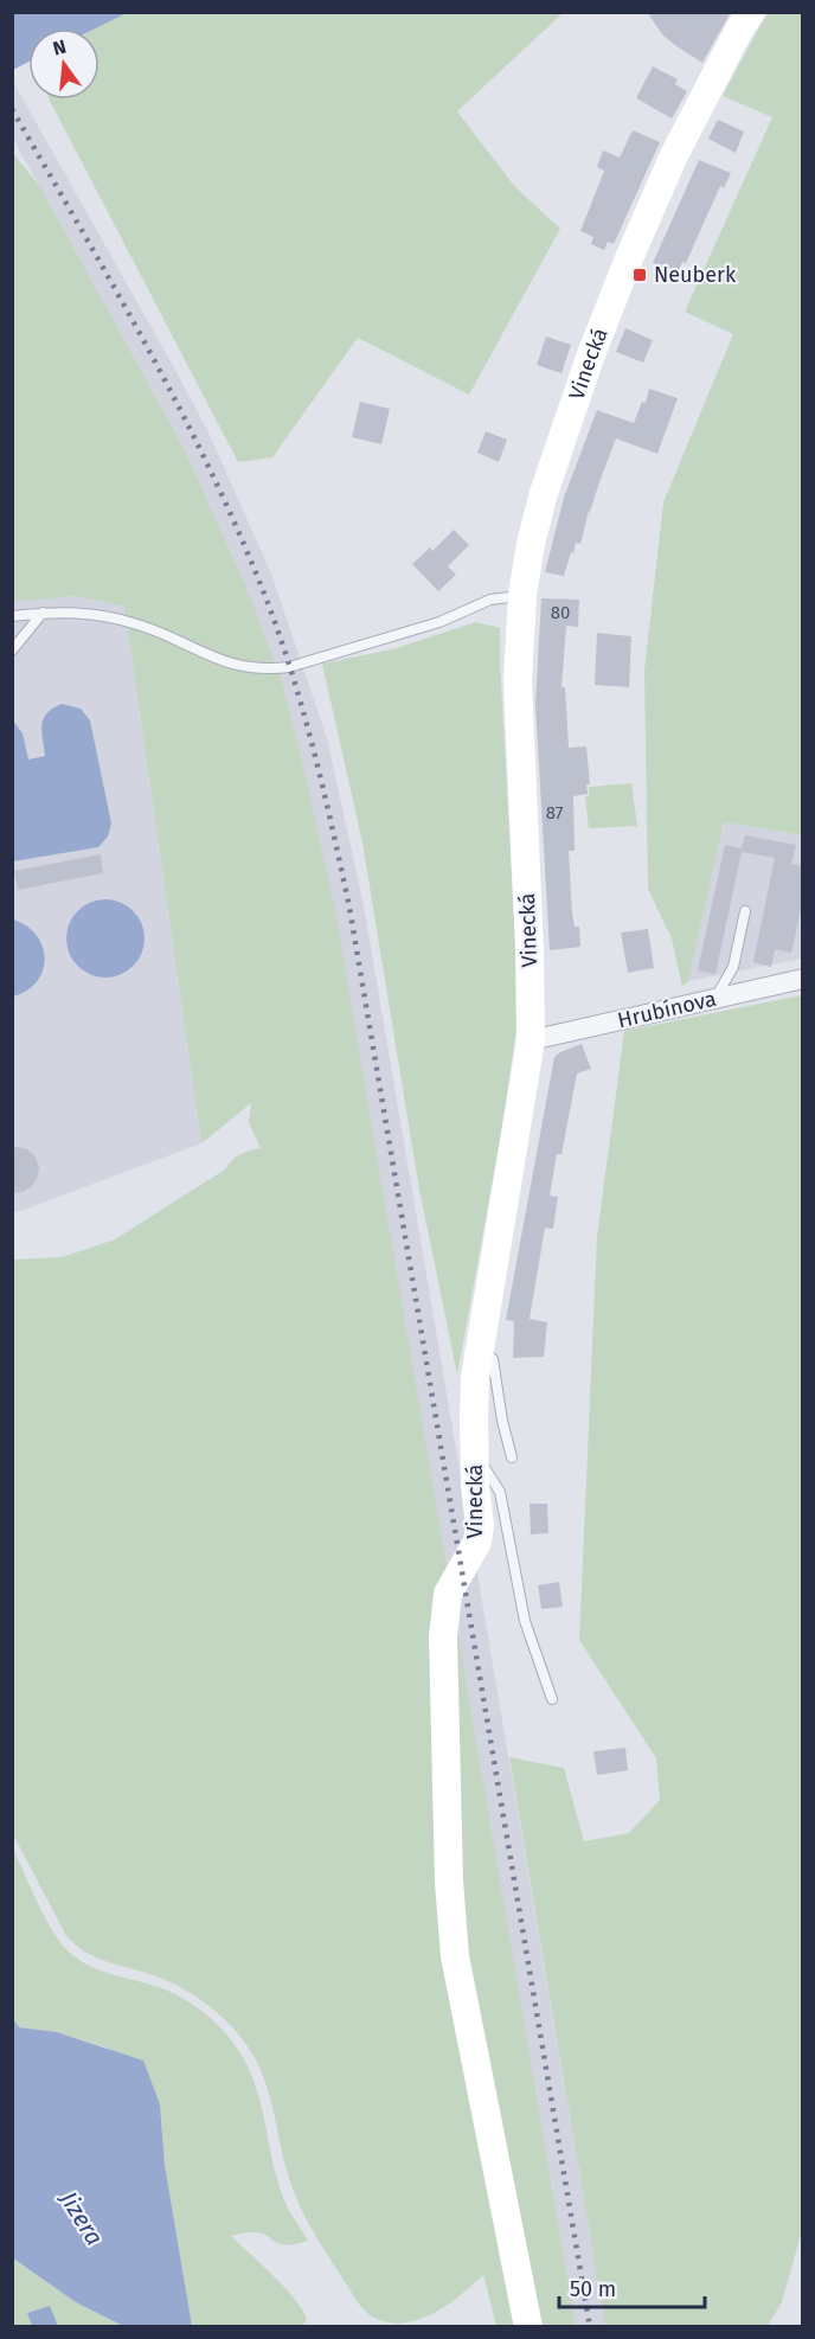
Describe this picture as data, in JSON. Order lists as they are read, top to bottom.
{
  "streets": {
    "street": ["Vinecká", "Hrubínova"]
  },
  "crossings": [
    ["Vinecká", "Hrubínova"]
  ],
  "water": ["Jizera"],
  "places": {
    "transit": ["Neuberk"]
  },
  "house_numbers": ["80", "87"],
  "scale_bar": "50 m",
  "north": "top"
}
